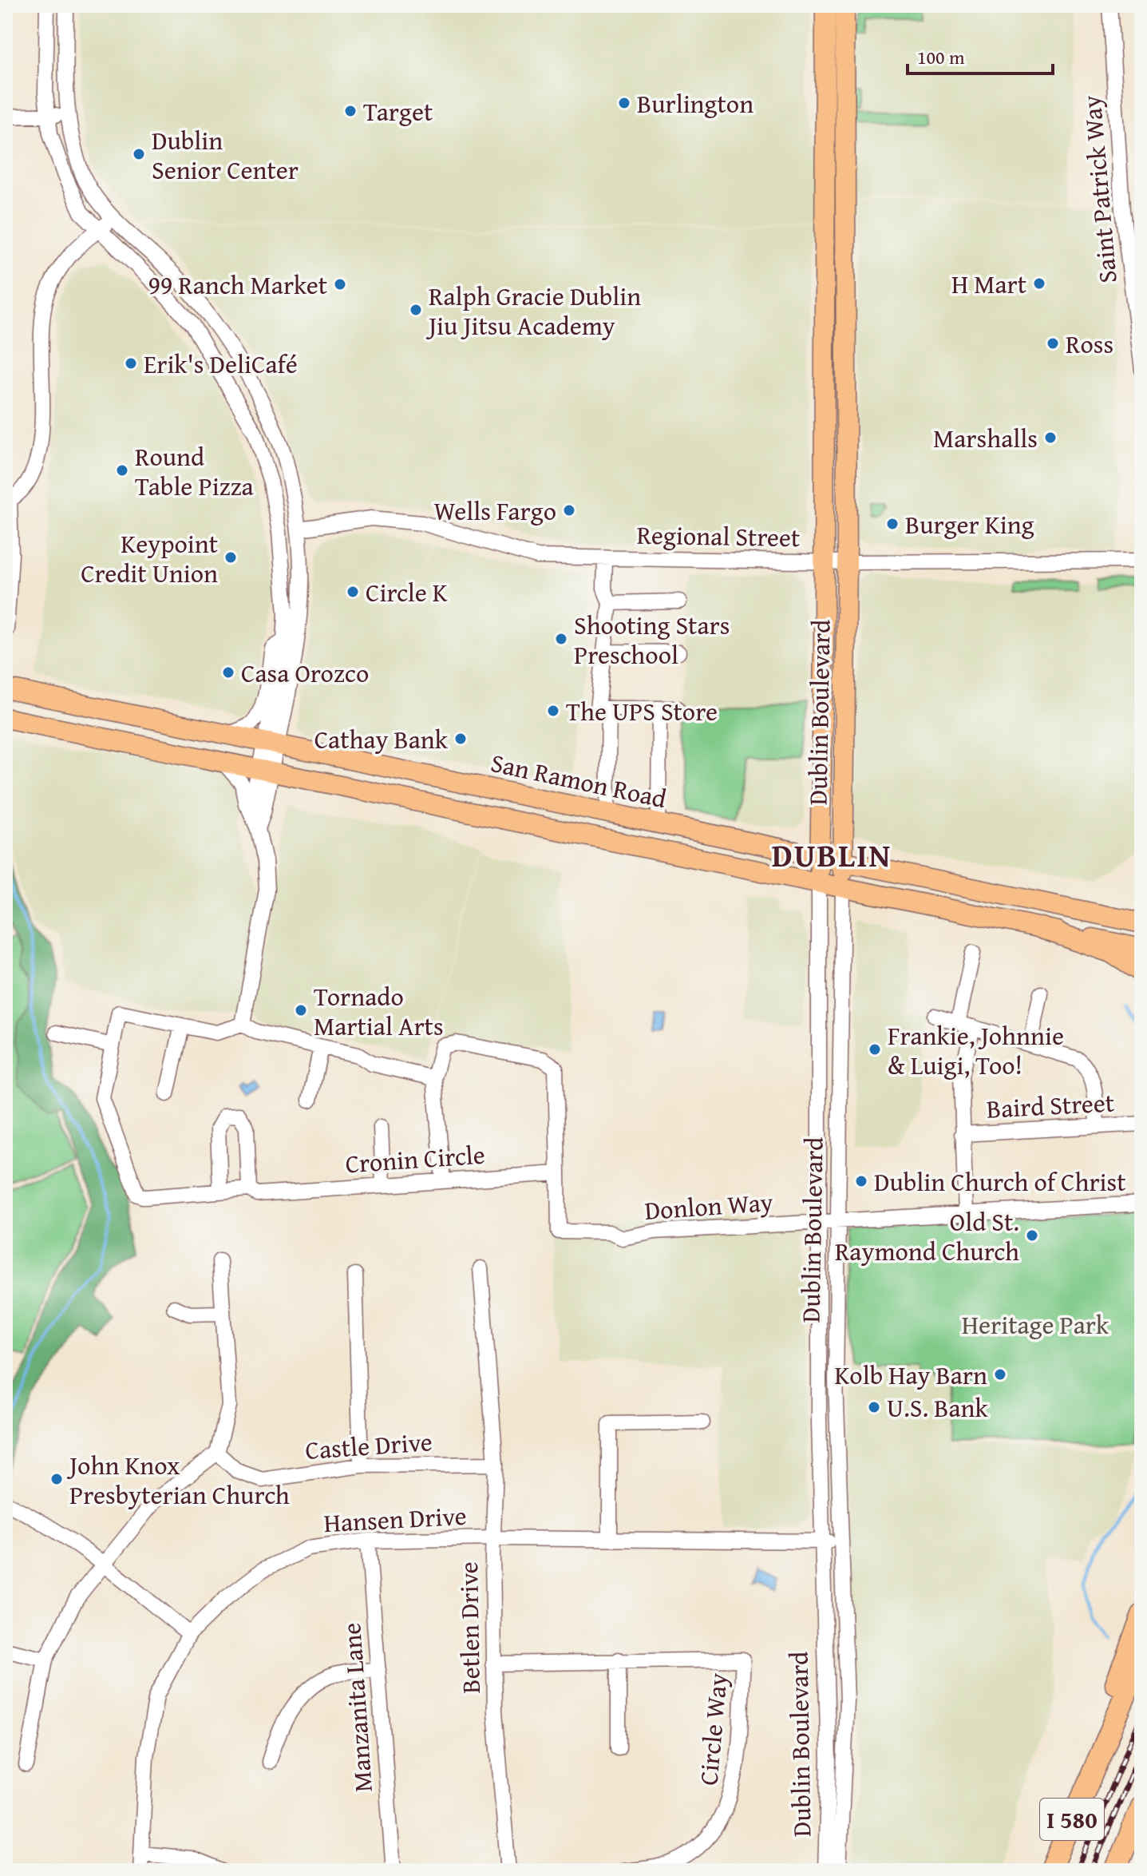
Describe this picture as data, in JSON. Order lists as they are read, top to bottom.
{
  "streets": {
    "highway": ["I 580"],
    "main road": ["Dublin Boulevard", "San Ramon Road"],
    "street": [
      "Saint Patrick Way",
      "Regional Street",
      "Baird Street",
      "Cronin Circle",
      "Donlon Way",
      "Castle Drive",
      "Hansen Drive",
      "Betlen Drive",
      "Manzanita Lane",
      "Circle Way"
    ]
  },
  "crossings": [
    ["Regional Street", "Dublin Boulevard"],
    ["Dublin Boulevard", "San Ramon Road"],
    ["Dublin Boulevard", "Donlon Way"],
    ["Dublin Boulevard", "Hansen Drive"],
    ["Cronin Circle", "Donlon Way"],
    ["Castle Drive", "Betlen Drive"],
    ["Hansen Drive", "Betlen Drive"],
    ["Hansen Drive", "Manzanita Lane"],
    ["Betlen Drive", "Circle Way"]
  ],
  "districts": ["DUBLIN"],
  "parks": ["Heritage Park"],
  "places": [
    "Burlington",
    "Target",
    "Dublin Senior Center",
    "H Mart",
    "99 Ranch Market",
    "Ralph Gracie Dublin Jiu Jitsu Academy",
    "Ross",
    "Erik's DeliCafé",
    "Marshalls",
    "Round Table Pizza",
    "Wells Fargo",
    "Burger King",
    "Keypoint Credit Union",
    "Circle K",
    "Shooting Stars Preschool",
    "Casa Orozco",
    "The UPS Store",
    "Cathay Bank",
    "Tornado Martial Arts",
    "Frankie, Johnnie & Luigi, Too!",
    "Dublin Church of Christ",
    "Old St. Raymond Church",
    "Kolb Hay Barn",
    "U.S. Bank",
    "John Knox Presbyterian Church"
  ],
  "scale_bar": "100 m"
}
